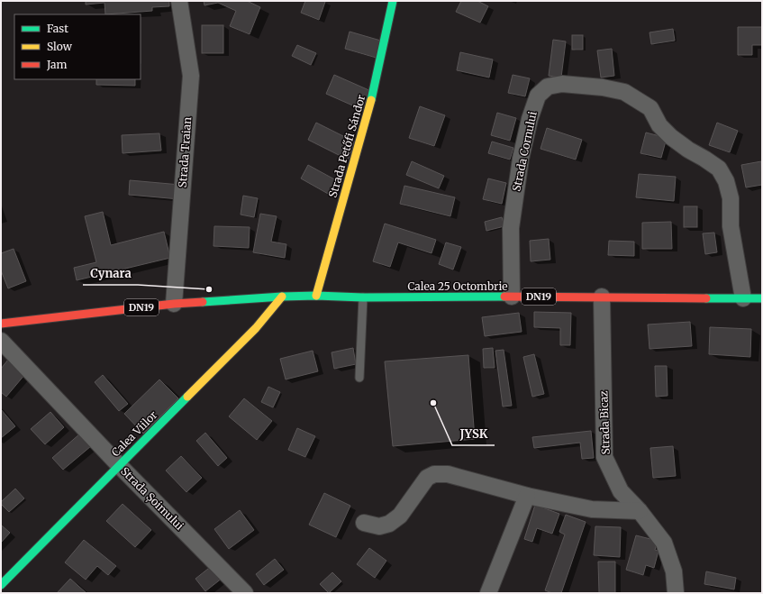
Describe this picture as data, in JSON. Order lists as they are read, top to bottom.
{
  "streets": {
    "main road": [
      "Strada Petőfi Sándor",
      "Calea 25 Octombrie",
      "DN19",
      "Calea Viilor"
    ],
    "street": [
      "Strada Cornului",
      "Strada Traian",
      "Strada Bicaz",
      "Strada Șoimului"
    ]
  },
  "crossings": [
    ["Strada Petőfi Sándor", "Calea 25 Octombrie"],
    ["Strada Cornului", "Calea 25 Octombrie"],
    ["Strada Traian", "DN19"],
    ["Calea 25 Octombrie", "DN19"],
    ["Calea 25 Octombrie", "Strada Bicaz"],
    ["Calea 25 Octombrie", "Calea Viilor"],
    ["DN19", "Calea Viilor"],
    ["Calea Viilor", "Strada Șoimului"]
  ],
  "places": ["Cynara", "JYSK"],
  "legend": ["Fast", "Slow", "Jam"]
}
